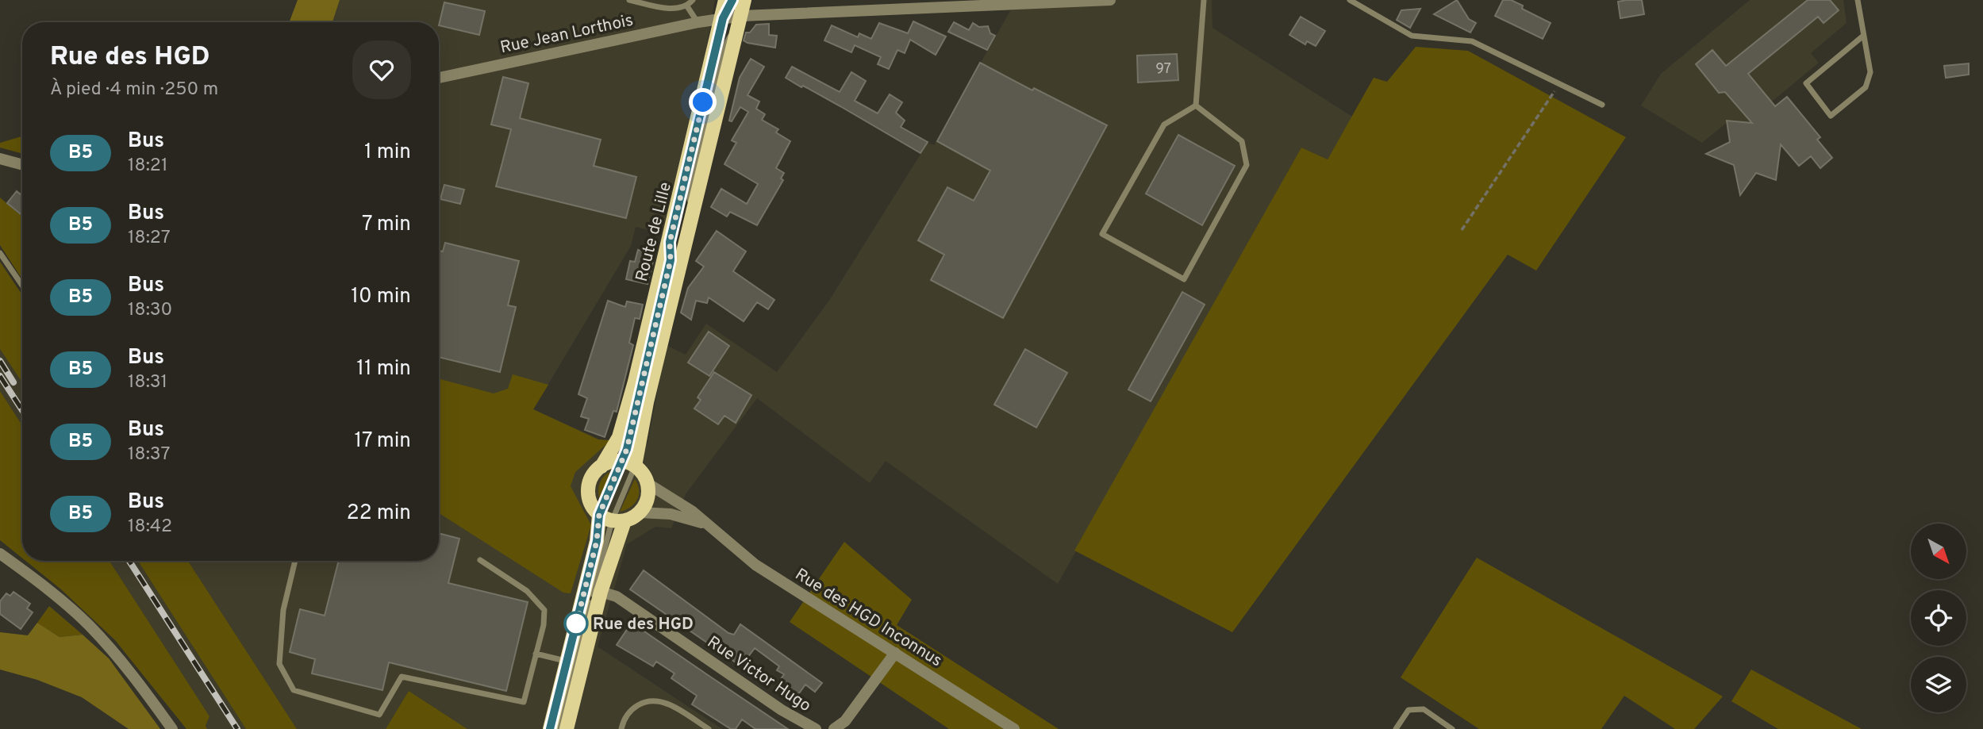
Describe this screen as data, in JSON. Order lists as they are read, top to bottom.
{
  "streets": {
    "main road": ["Route de Lille"],
    "street": ["Rue Jean Lorthois", "Rue des HGD Inconnus", "Rue Victor Hugo"]
  },
  "crossings": [
    ["Rue Jean Lorthois", "Route de Lille"],
    ["Route de Lille", "Rue des HGD Inconnus"]
  ],
  "places": ["Rue des HGD"],
  "lines": ["bus line B5"],
  "house_numbers": ["97"],
  "north": "bottom right",
  "page": {
    "heading": ["Rue des HGD", "À pied · 4 min · 250 m"],
    "list": [
      {
        "mark": "B5",
        "name": "Bus",
        "note": "18:21",
        "value": "1 min"
      },
      {
        "mark": "B5",
        "name": "Bus",
        "note": "18:27",
        "value": "7 min"
      },
      {
        "mark": "B5",
        "name": "Bus",
        "note": "18:30",
        "value": "10 min"
      },
      {
        "mark": "B5",
        "name": "Bus",
        "note": "18:31",
        "value": "11 min"
      },
      {
        "mark": "B5",
        "name": "Bus",
        "note": "18:37",
        "value": "17 min"
      },
      {
        "mark": "B5",
        "name": "Bus",
        "note": "18:42",
        "value": "22 min"
      }
    ]
  }
}
